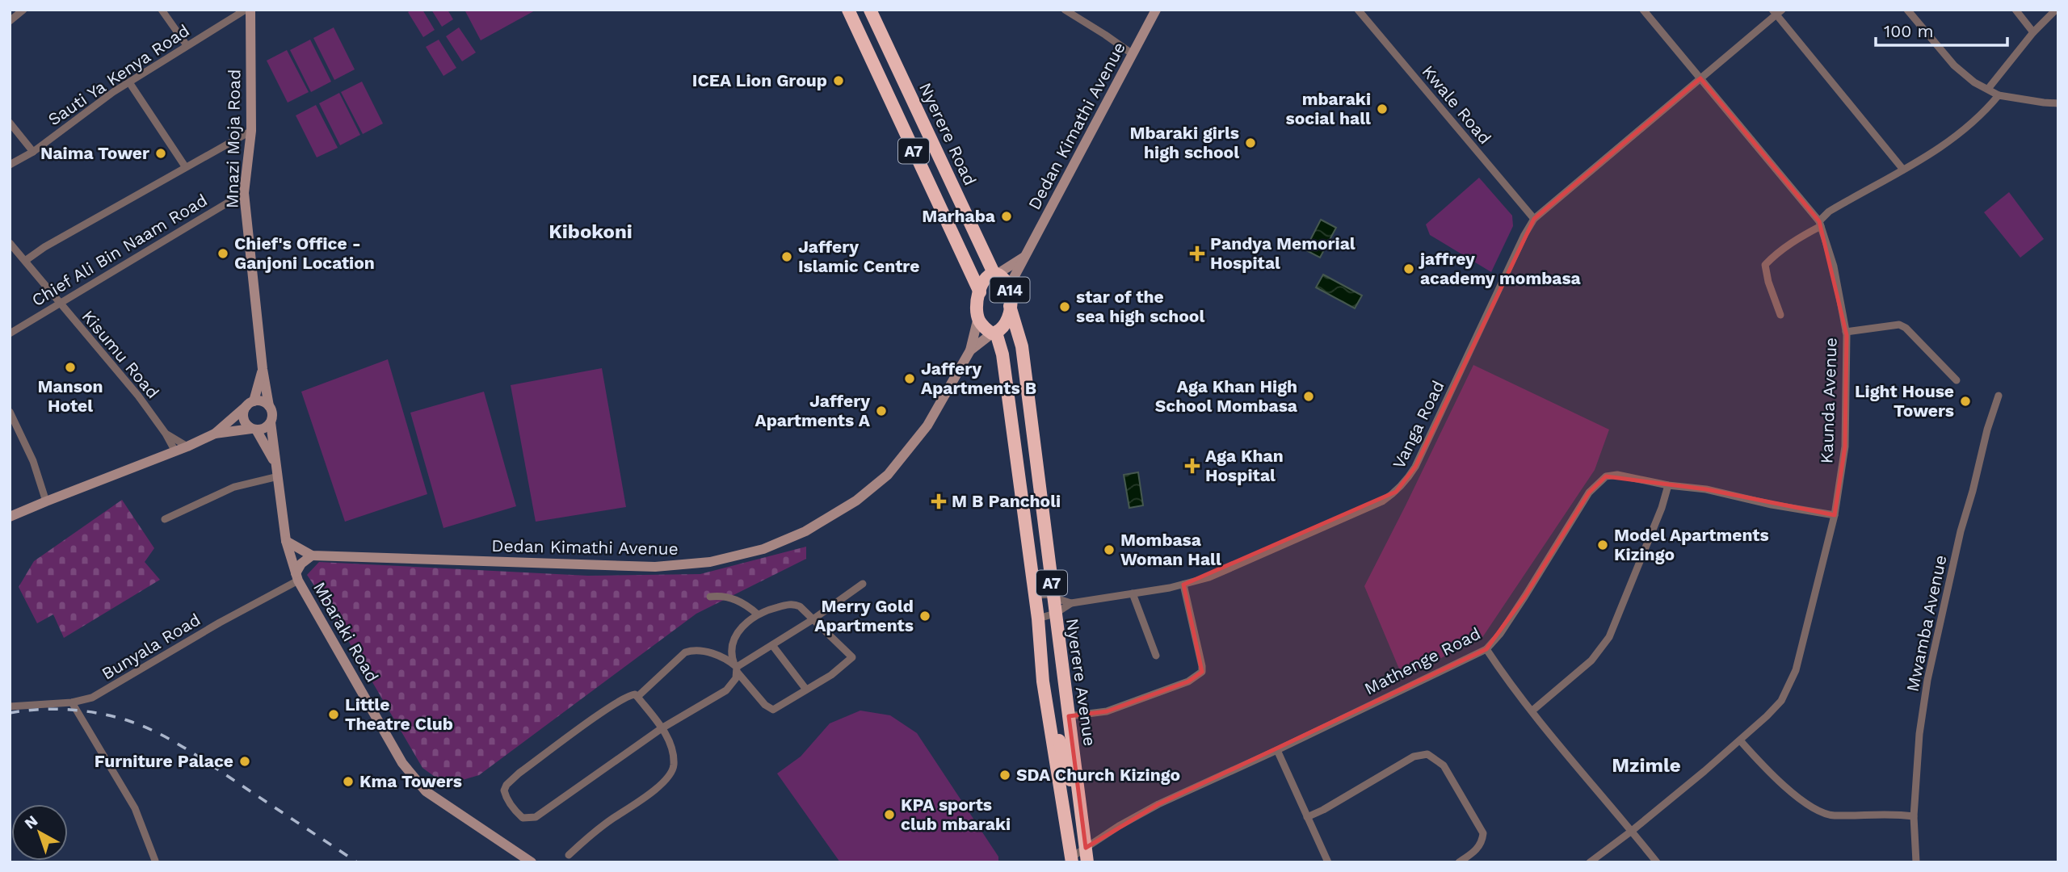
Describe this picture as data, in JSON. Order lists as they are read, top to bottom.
{
  "streets": {
    "highway": [
      "Nyerere Road",
      "A7",
      "A14",
      "Nyerere Avenue"
    ],
    "street": [
      "Sauti Ya Kenya Road",
      "Kwale Road",
      "Dedan Kimathi Avenue",
      "Mnazi Moja Road",
      "Chief Ali Bin Naam Road",
      "Kisumu Road",
      "Kaunda Avenue",
      "Vanga Road",
      "Mwamba Avenue",
      "Mbaraki Road",
      "Bunyala Road",
      "Mathenge Road"
    ]
  },
  "crossings": [
    ["Kwale Road", "Vanga Road"],
    ["Dedan Kimathi Avenue", "A14"],
    ["Nyerere Road", "A14"],
    ["Mnazi Moja Road", "Chief Ali Bin Naam Road"],
    ["A7", "A14"],
    ["Chief Ali Bin Naam Road", "Kisumu Road"],
    ["A14", "Nyerere Avenue"],
    ["Kaunda Avenue", "Vanga Road"],
    ["Kaunda Avenue", "Mathenge Road"],
    ["Vanga Road", "Nyerere Avenue"],
    ["Mbaraki Road", "Bunyala Road"],
    ["Mathenge Road", "Nyerere Avenue"]
  ],
  "districts": ["Kibokoni", "Mzimle"],
  "places": {
    "other": [
      "ICEA Lion Group",
      "mbaraki social hall",
      "Mbaraki girls high school",
      "Naima Tower",
      "Marhaba",
      "Chief's Office - Ganjoni Location",
      "Jaffery Islamic Centre",
      "jaffrey academy mombasa",
      "star of the sea high school",
      "Manson Hotel",
      "Jaffery Apartments B",
      "Aga Khan High School Mombasa",
      "Light House Towers",
      "Jaffery Apartments A",
      "Model Apartments Kizingo",
      "Mombasa Woman Hall",
      "Merry Gold Apartments",
      "Little Theatre Club",
      "Furniture Palace",
      "SDA Church Kizingo",
      "Kma Towers",
      "KPA sports club mbaraki"
    ],
    "health": ["Pandya Memorial Hospital", "Aga Khan Hospital", "M B Pancholi"]
  },
  "scale_bar": "100 m",
  "north": "top left"
}
